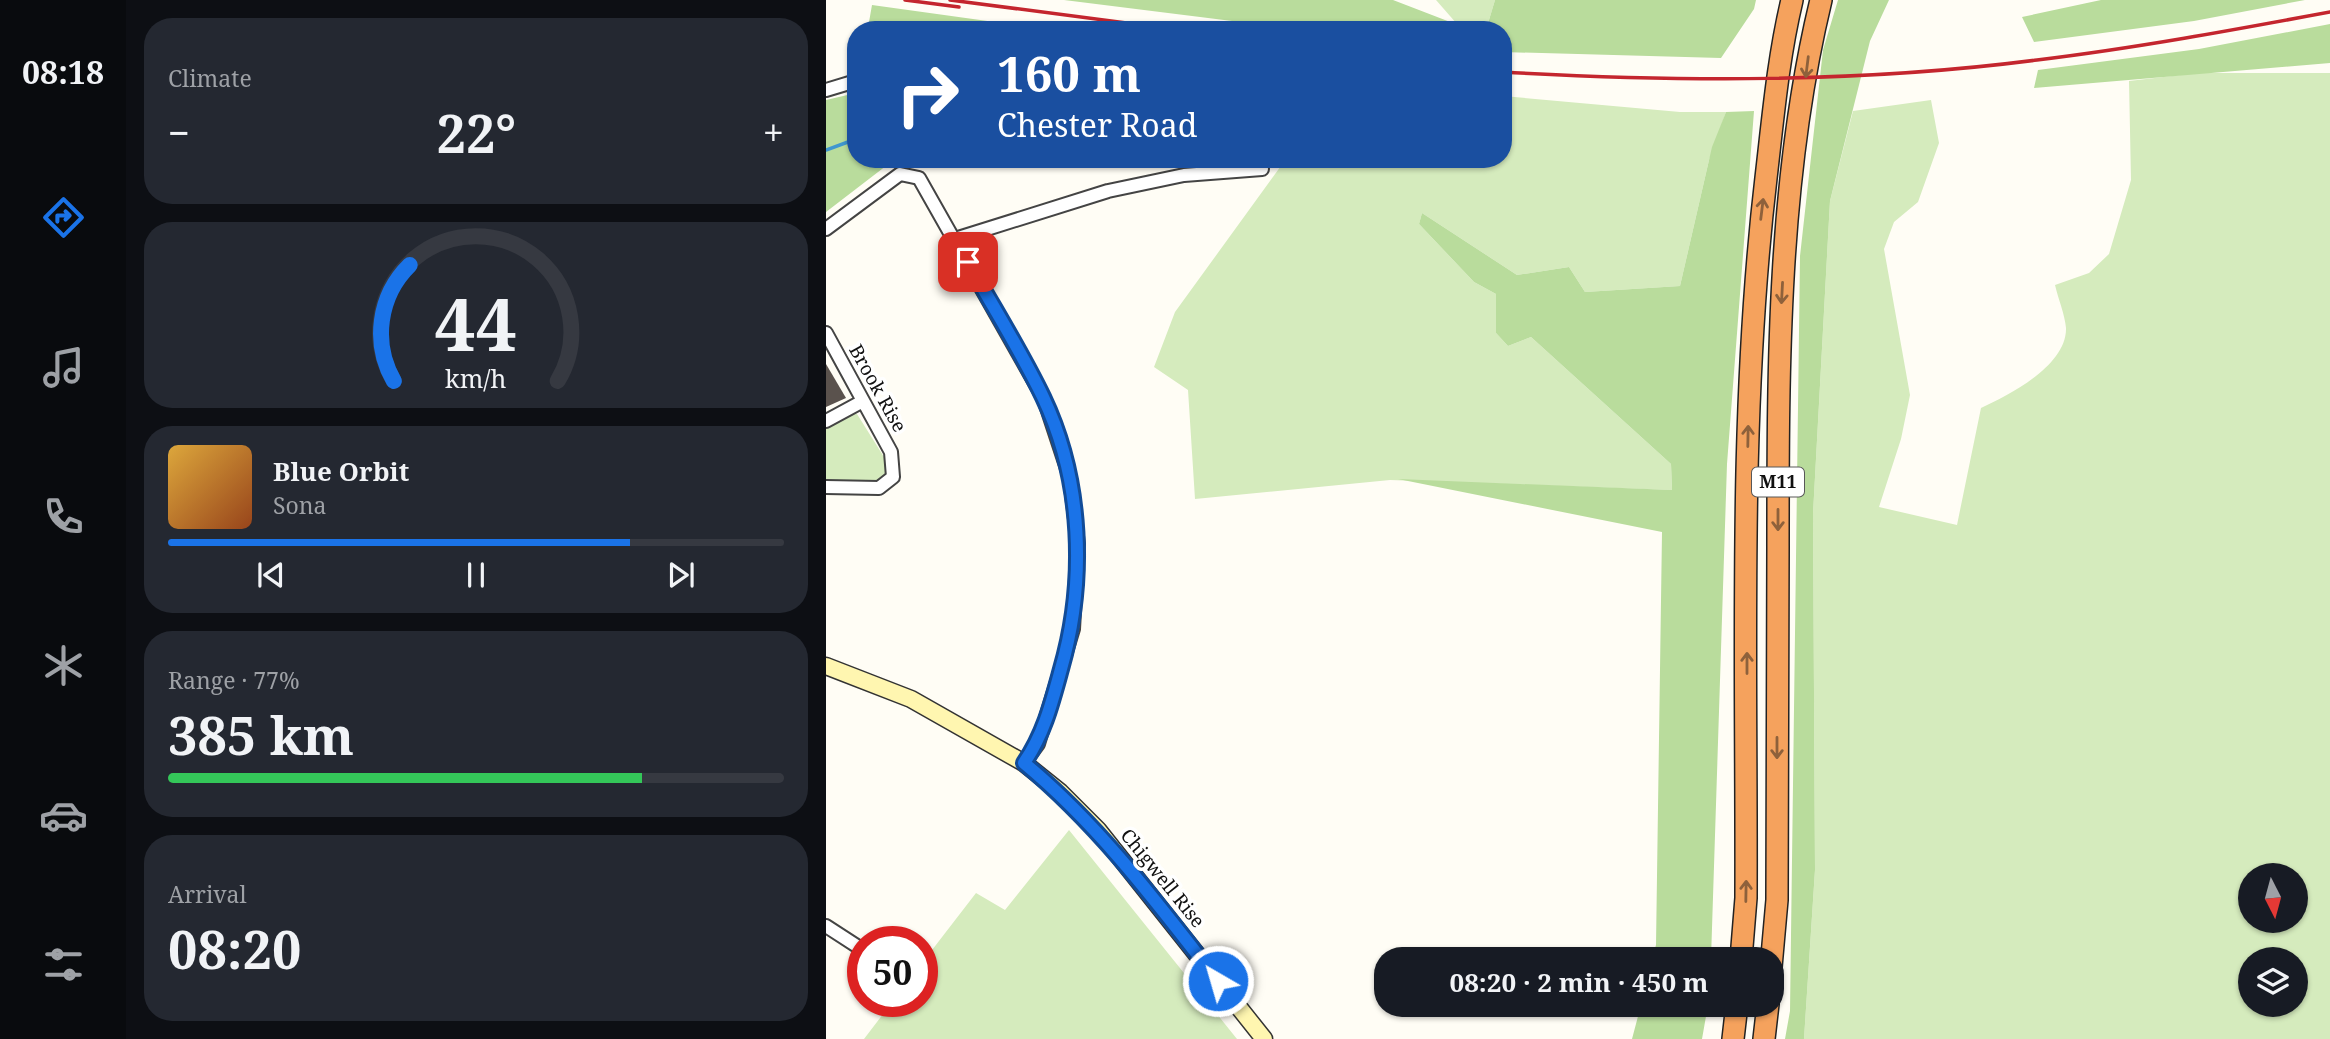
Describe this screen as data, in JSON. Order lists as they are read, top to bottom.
{
  "streets": {
    "highway": ["M11"],
    "main road": ["Chigwell Rise"],
    "street": ["Brook Rise"]
  },
  "north": "bottom",
  "page": {
    "tabs": "08:18",
    "tile": [
      "Climate",
      ["Range · 77%", "385 km"],
      ["Arrival", "08:20"]
    ],
    "turn": ["160 m", "Chester Road"],
    "heat": ["−", "22°", "+"],
    "song": ["Blue Orbit", "Sona"],
    "limit": "50",
    "trip": "08:20 · 2 min · 450 m",
    "gauge": ["44", "km/h"]
  }
}
